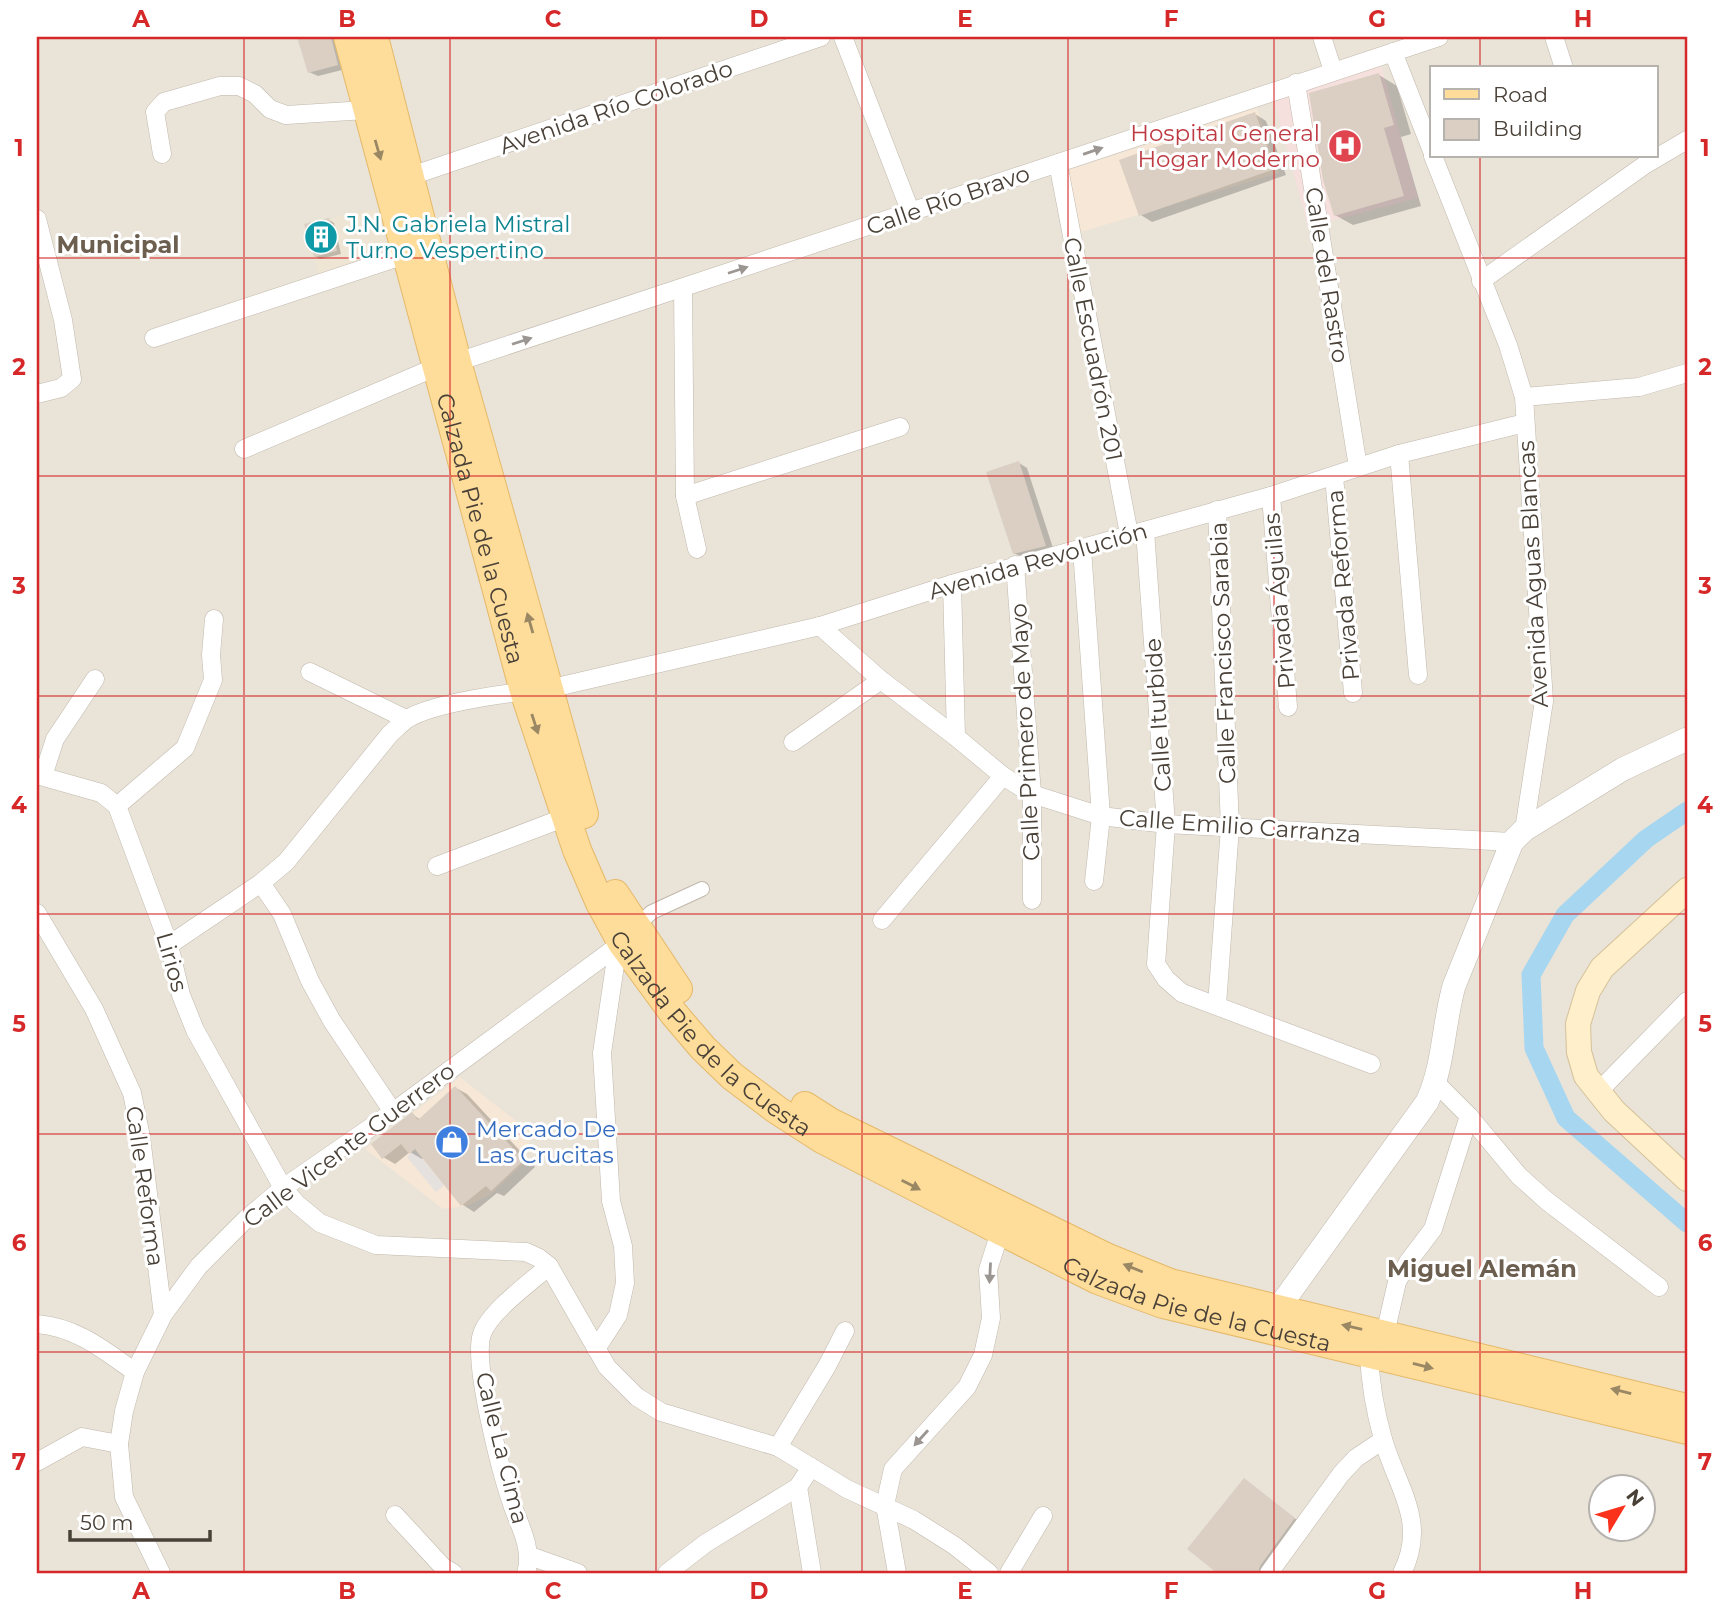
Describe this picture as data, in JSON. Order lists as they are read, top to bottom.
{
  "streets": {
    "main road": ["Calzada Pie de la Cuesta"],
    "street": [
      "Avenida Río Colorado",
      "Calle Río Bravo",
      "Calle del Rastro",
      "Calle Escuadrón 201",
      "Avenida Revolución",
      "Avenida Aguas Blancas",
      "Privada Reforma",
      "Privada Águilas",
      "Calle Francisco Sarabia",
      "Calle Iturbide",
      "Calle Primero de Mayo",
      "Calle Emilio Carranza",
      "Lirios",
      "Calle Vicente Guerrero",
      "Calle Reforma",
      "Calle La Cima"
    ]
  },
  "crossings": [
    ["Avenida Río Colorado", "Calzada Pie de la Cuesta"],
    ["Calle Río Bravo", "Calle del Rastro"],
    ["Calle Río Bravo", "Calle Escuadrón 201"],
    ["Calle Río Bravo", "Calzada Pie de la Cuesta"],
    ["Calle Río Bravo", "Avenida Aguas Blancas"],
    ["Calle del Rastro", "Avenida Revolución"],
    ["Calle Escuadrón 201", "Avenida Revolución"],
    ["Calle Escuadrón 201", "Calle Iturbide"],
    ["Calzada Pie de la Cuesta", "Avenida Revolución"],
    ["Calzada Pie de la Cuesta", "Avenida Aguas Blancas"],
    ["Calzada Pie de la Cuesta", "Calle Vicente Guerrero"],
    ["Avenida Revolución", "Avenida Aguas Blancas"],
    ["Avenida Revolución", "Privada Reforma"],
    ["Avenida Revolución", "Privada Águilas"],
    ["Avenida Revolución", "Calle Francisco Sarabia"],
    ["Avenida Revolución", "Calle Iturbide"],
    ["Avenida Revolución", "Calle Primero de Mayo"],
    ["Avenida Revolución", "Calle Emilio Carranza"],
    ["Avenida Aguas Blancas", "Calle Emilio Carranza"],
    ["Calle Francisco Sarabia", "Calle Iturbide"],
    ["Calle Francisco Sarabia", "Calle Emilio Carranza"],
    ["Calle Iturbide", "Calle Emilio Carranza"],
    ["Calle Primero de Mayo", "Calle Emilio Carranza"],
    ["Lirios", "Calle Vicente Guerrero"],
    ["Lirios", "Calle La Cima"],
    ["Calle Vicente Guerrero", "Calle Reforma"]
  ],
  "one_way": ["Calle Río Bravo"],
  "districts": ["Municipal", "Miguel Alemán"],
  "places": {
    "hospital": ["Hospital General Hogar Moderno"],
    "building": ["J.N. Gabriela Mistral Turno Vespertino"],
    "shop": ["Mercado De Las Crucitas"]
  },
  "legend": ["Road", "Building"],
  "scale_bar": "50 m",
  "north": "top right",
  "grid": {
    "columns": [
      "A",
      "B",
      "C",
      "D",
      "E",
      "F",
      "G",
      "H"
    ],
    "rows": [
      "1",
      "2",
      "3",
      "4",
      "5",
      "6",
      "7"
    ]
  }
}
